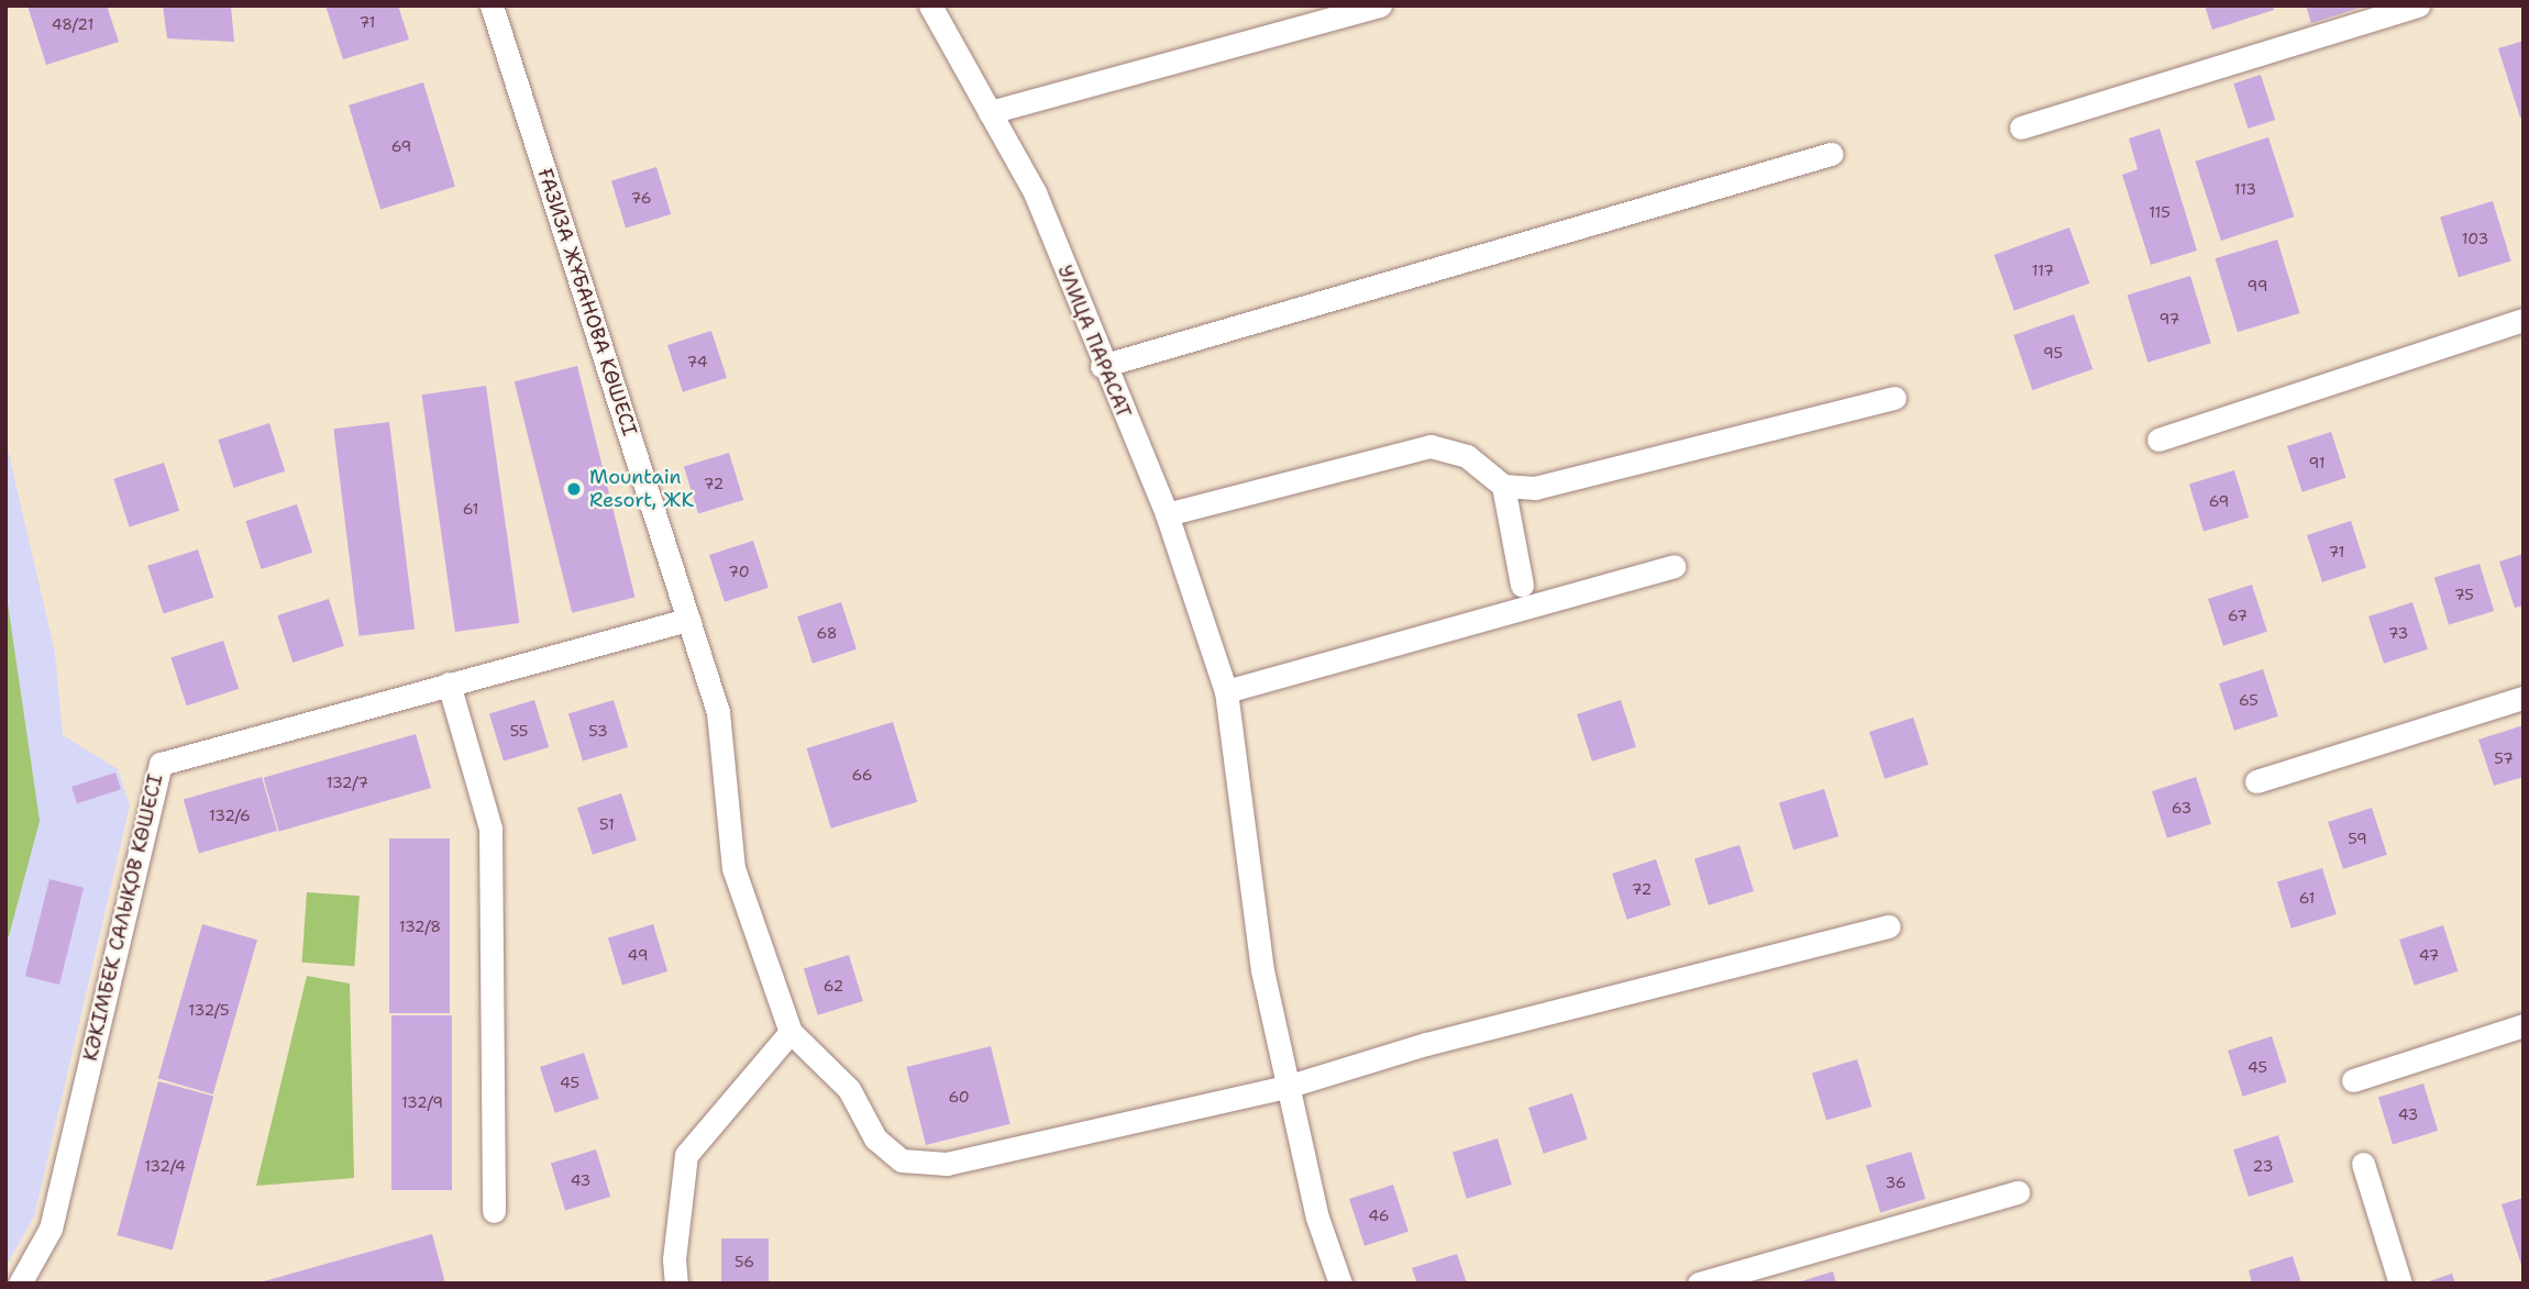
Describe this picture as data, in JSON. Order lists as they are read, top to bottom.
{
  "streets": {
    "street": ["ҒАЗИЗА ЖҰБАНОВА КӨШЕСІ", "УЛИЦА ПАРАСАТ", "КӘКІМБЕК САЛЫҚОВ КӨШЕСІ"]
  },
  "crossings": [
    ["ҒАЗИЗА ЖҰБАНОВА КӨШЕСІ", "КӘКІМБЕК САЛЫҚОВ КӨШЕСІ"]
  ],
  "places": ["Mountain Resort, ЖК"],
  "house_numbers": [
    "71",
    "48/21",
    "69",
    "113",
    "76",
    "115",
    "103",
    "117",
    "99",
    "97",
    "95",
    "74",
    "91",
    "72",
    "69",
    "61",
    "71",
    "70",
    "75",
    "67",
    "68",
    "73",
    "65",
    "55",
    "53",
    "57",
    "66",
    "132/7",
    "63",
    "132/6",
    "51",
    "59",
    "72",
    "61",
    "132/8",
    "49",
    "47",
    "62",
    "132/5",
    "45",
    "45",
    "60",
    "132/9",
    "43",
    "132/4",
    "23",
    "43",
    "36",
    "46",
    "56"
  ]
}
